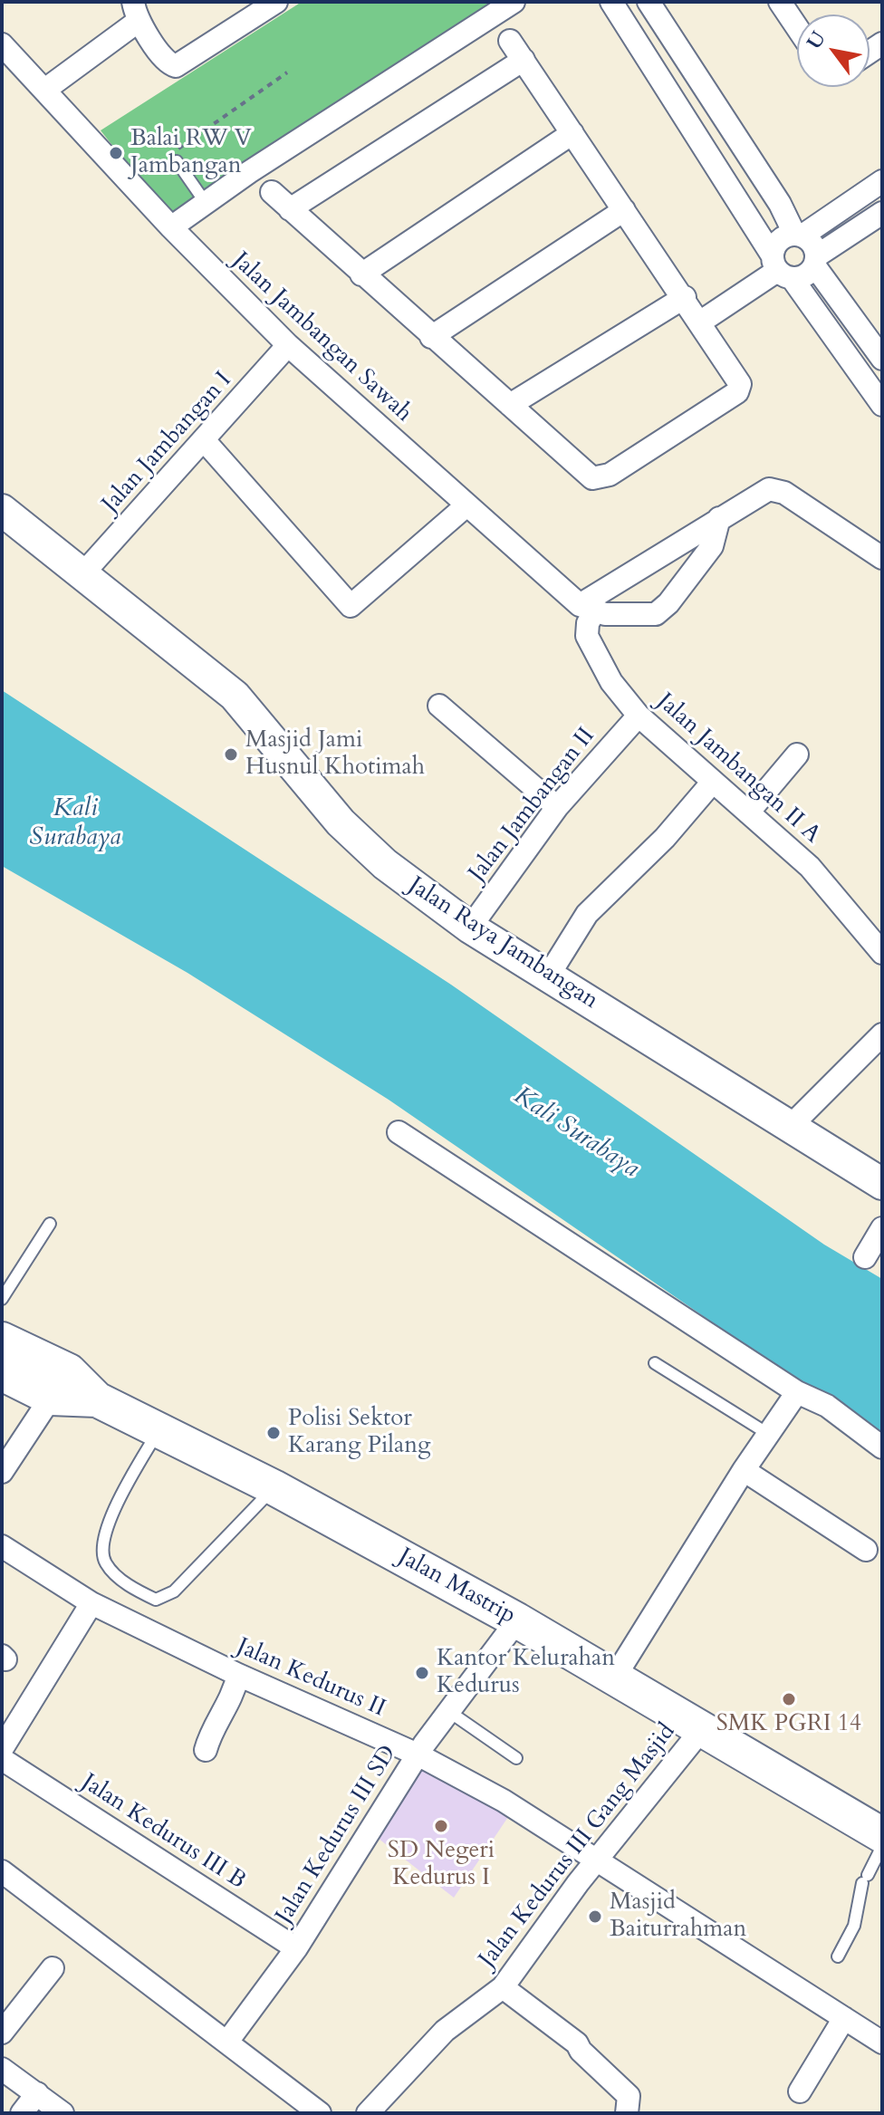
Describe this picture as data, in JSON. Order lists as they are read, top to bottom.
{
  "streets": {
    "main road": ["Jalan Raya Jambangan", "Jalan Mastrip"],
    "street": [
      "Jalan Jambangan Sawah",
      "Jalan Jambangan I",
      "Jalan Jambangan II A",
      "Jalan Jambangan II",
      "Jalan Kedurus II",
      "Jalan Kedurus III B",
      "Jalan Kedurus III SD",
      "Jalan Kedurus III Gang Masjid"
    ]
  },
  "crossings": [
    ["Jalan Jambangan Sawah", "Jalan Jambangan I"],
    ["Jalan Jambangan Sawah", "Jalan Jambangan II A"],
    ["Jalan Jambangan I", "Jalan Raya Jambangan"],
    ["Jalan Jambangan II A", "Jalan Jambangan II"],
    ["Jalan Jambangan II", "Jalan Raya Jambangan"],
    ["Jalan Mastrip", "Jalan Kedurus III SD"],
    ["Jalan Mastrip", "Jalan Kedurus III Gang Masjid"],
    ["Jalan Kedurus II", "Jalan Kedurus III SD"],
    ["Jalan Kedurus II", "Jalan Kedurus III Gang Masjid"],
    ["Jalan Kedurus III B", "Jalan Kedurus III SD"]
  ],
  "water": ["Kali Surabaya"],
  "places": [
    "Balai RW V Jambangan",
    "Masjid Jami Husnul Khotimah",
    "Polisi Sektor Karang Pilang",
    "Kantor Kelurahan Kedurus",
    "SMK PGRI 14",
    "SD Negeri Kedurus I",
    "Masjid Baiturrahman"
  ],
  "north": "top left"
}
